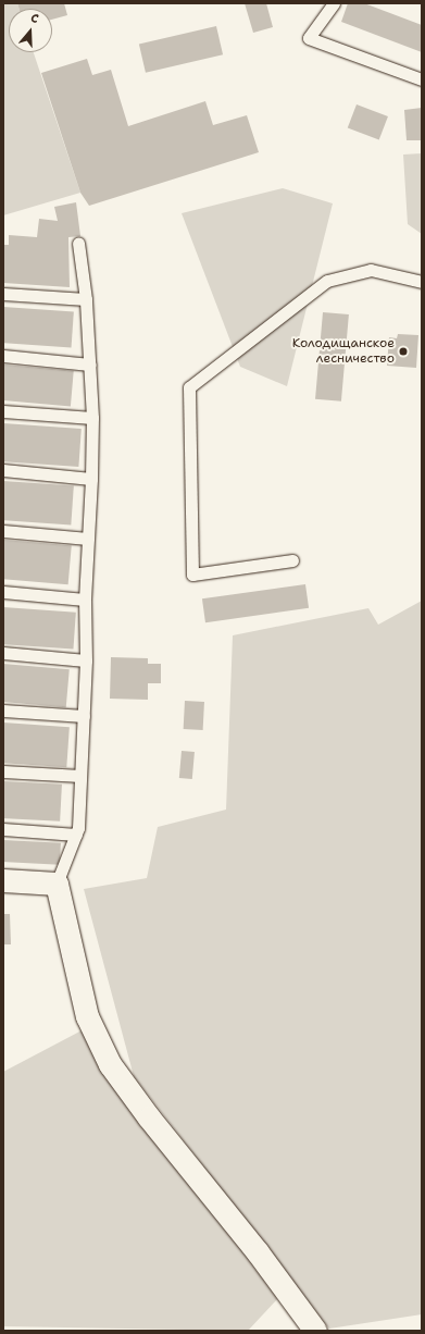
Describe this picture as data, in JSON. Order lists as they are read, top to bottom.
{
  "places": ["Колодищанское лесничество"],
  "north": "top"
}
